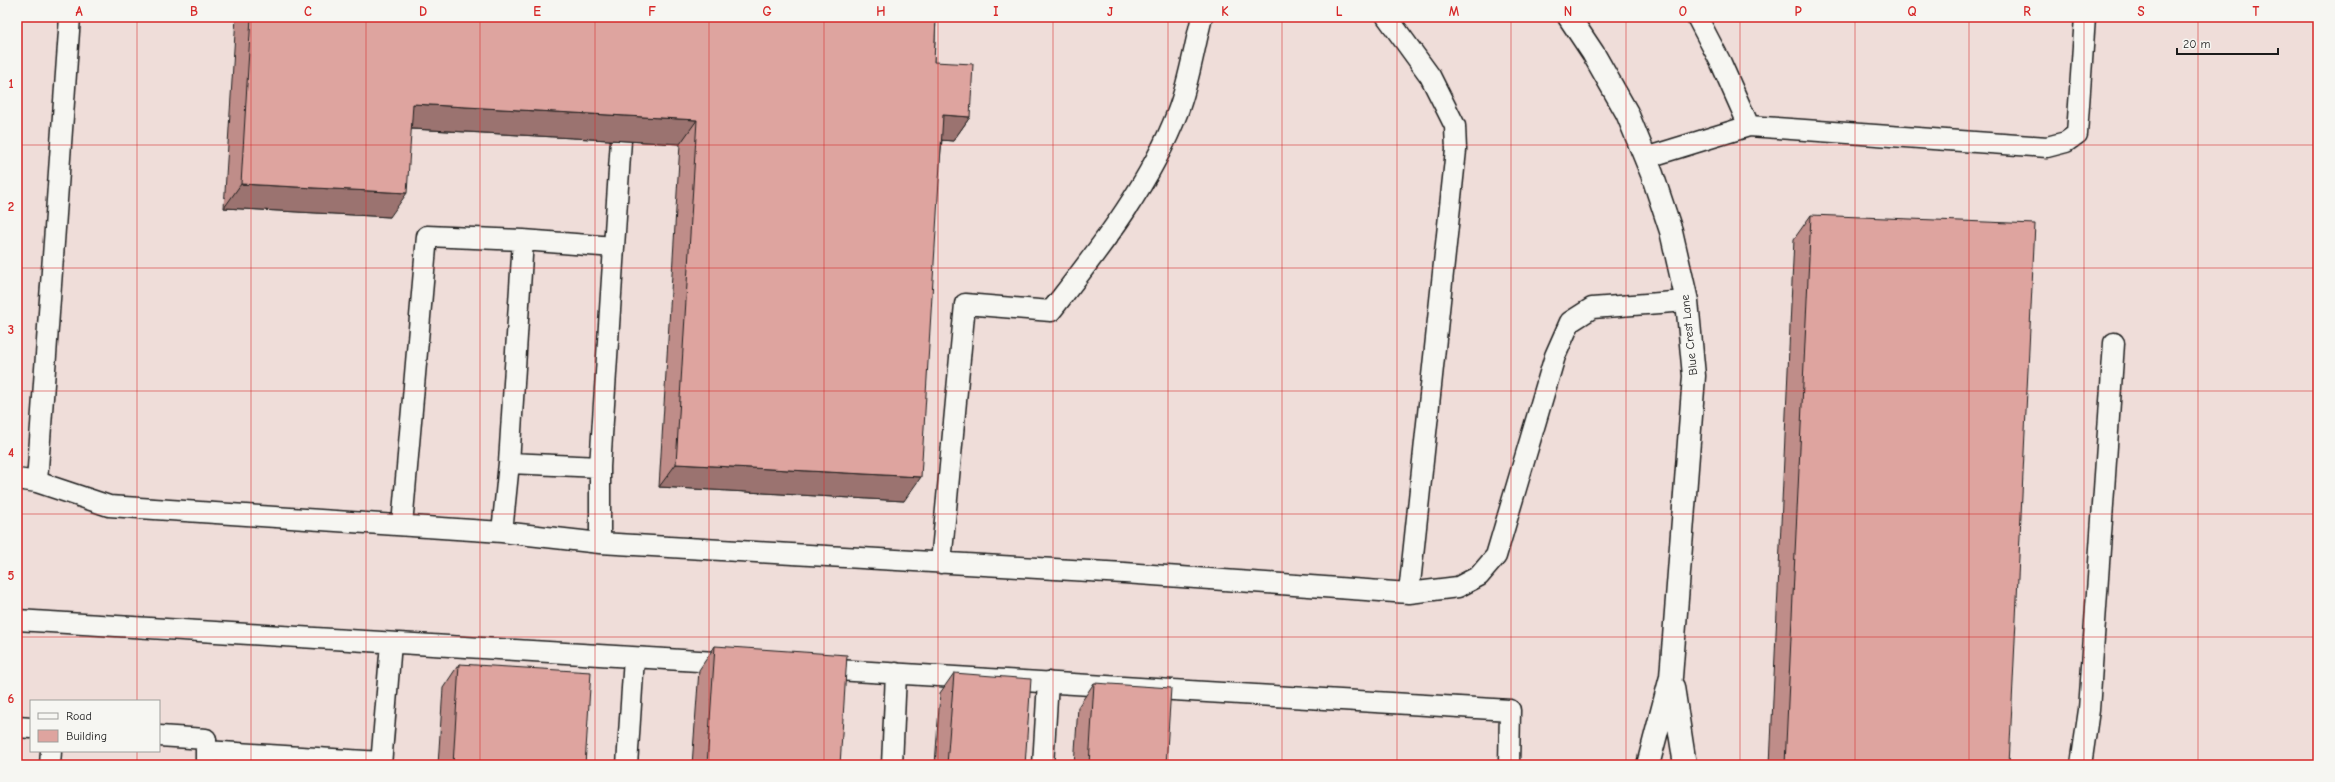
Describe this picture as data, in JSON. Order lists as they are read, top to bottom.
{
  "streets": {
    "street": ["Blue Crest Lane"]
  },
  "legend": ["Road", "Building"],
  "scale_bar": "20 m",
  "grid": {
    "columns": [
      "A",
      "B",
      "C",
      "D",
      "E",
      "F",
      "G",
      "H",
      "I",
      "J",
      "K",
      "L",
      "M",
      "N",
      "O",
      "P",
      "Q",
      "R",
      "S",
      "T"
    ],
    "rows": [
      "1",
      "2",
      "3",
      "4",
      "5",
      "6"
    ]
  }
}
